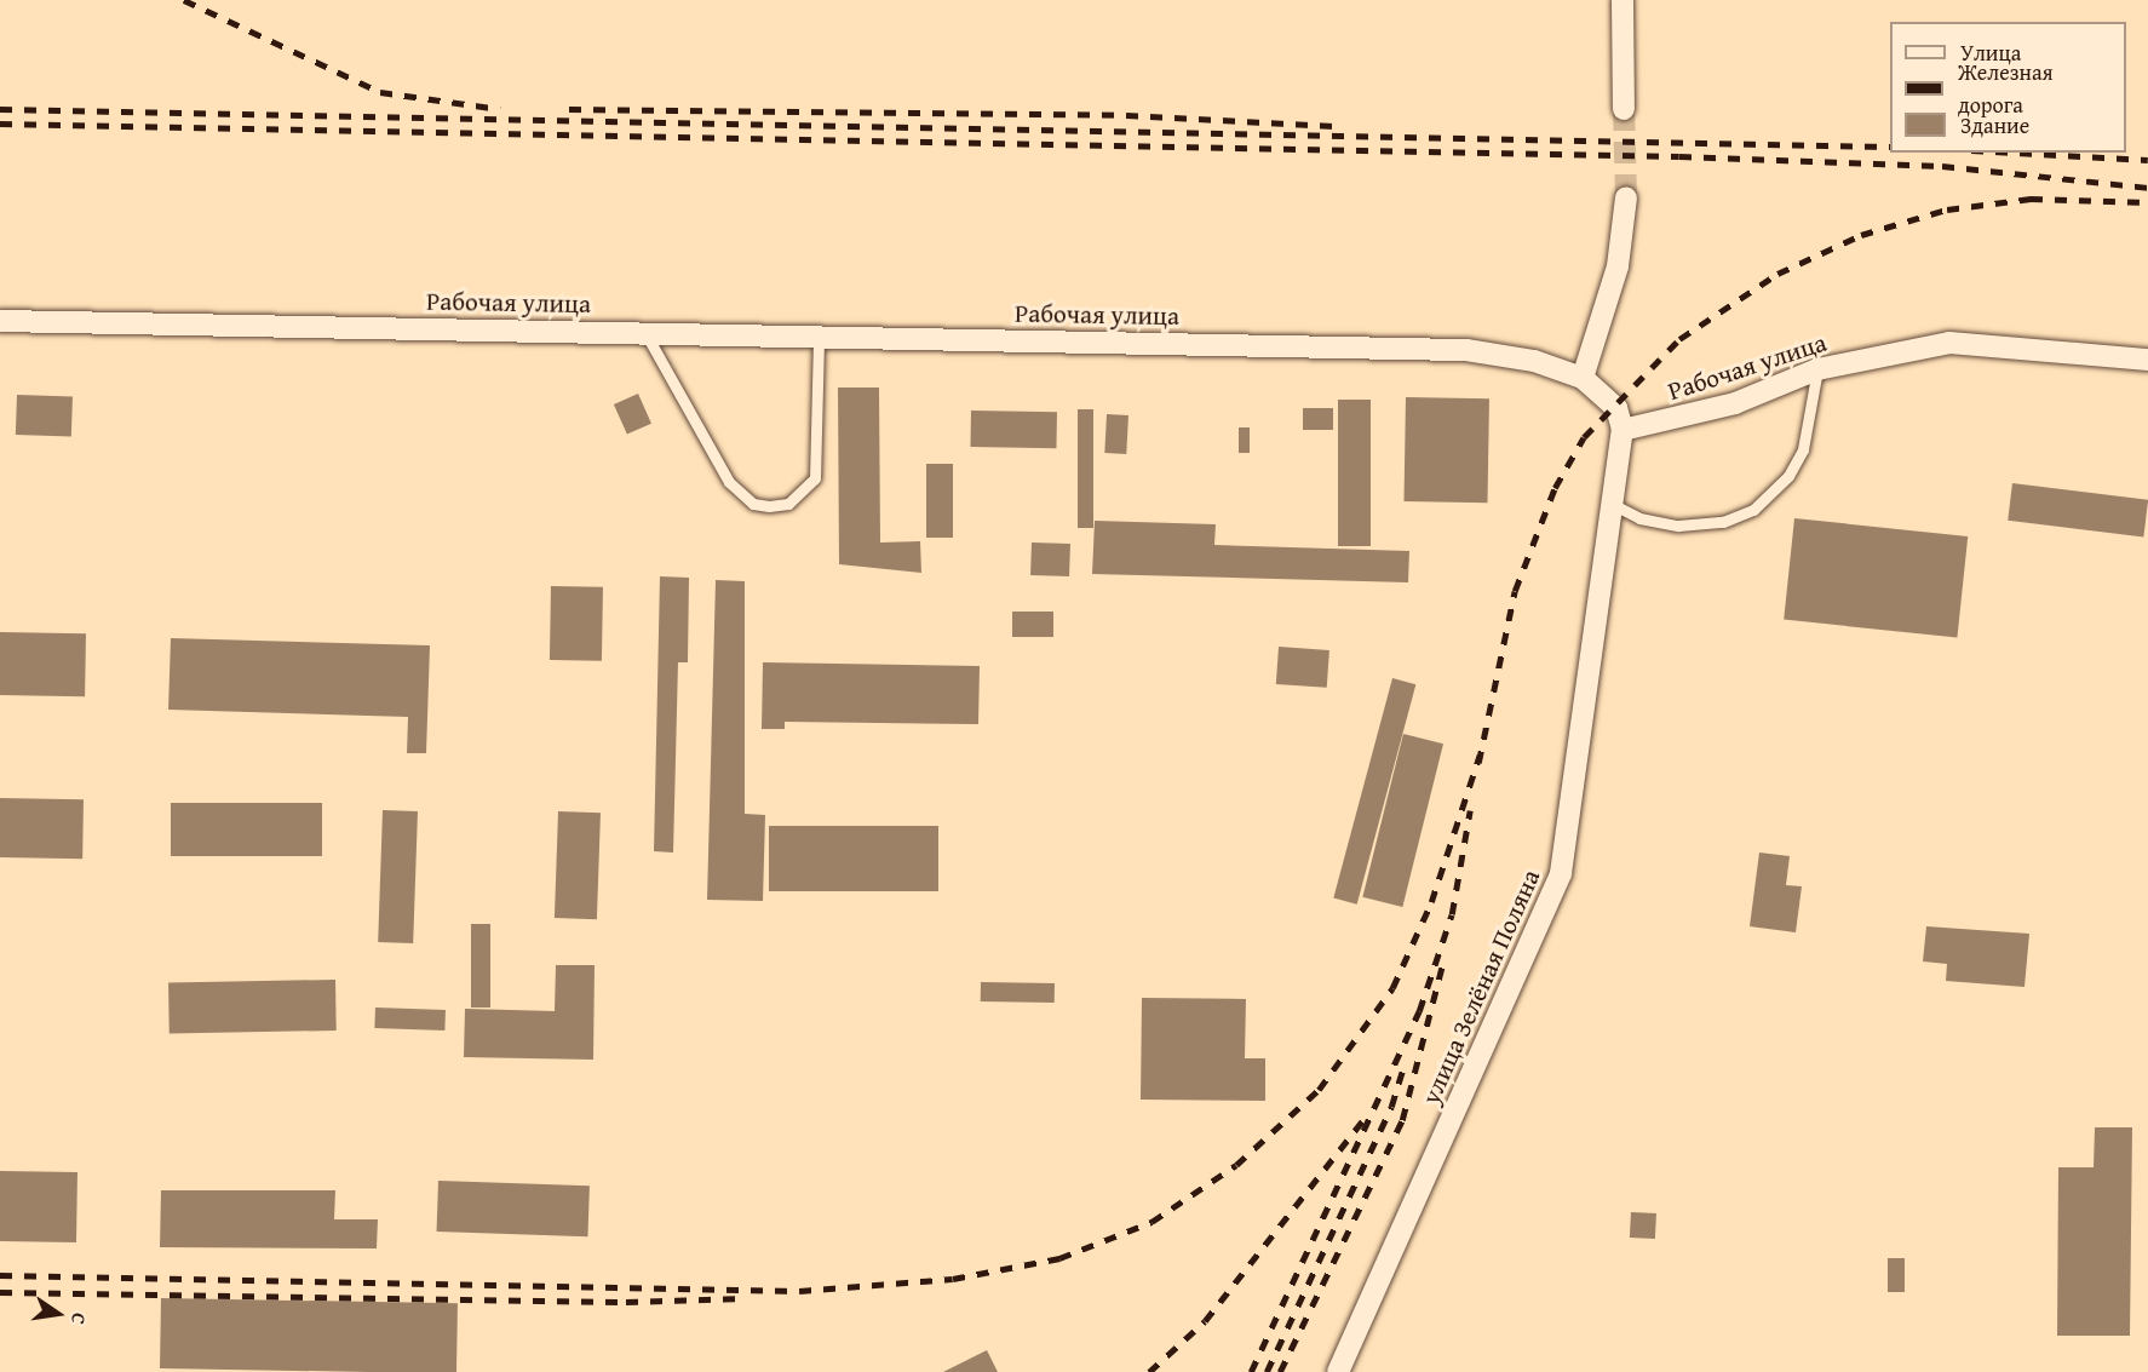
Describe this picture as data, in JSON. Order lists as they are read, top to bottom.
{
  "streets": {
    "street": ["Рабочая улица", "улица Зелёная Поляна"]
  },
  "crossings": [
    ["Рабочая улица", "улица Зелёная Поляна"]
  ],
  "legend": ["Улица", "Железная дорога", "Здание"],
  "north": "right"
}
